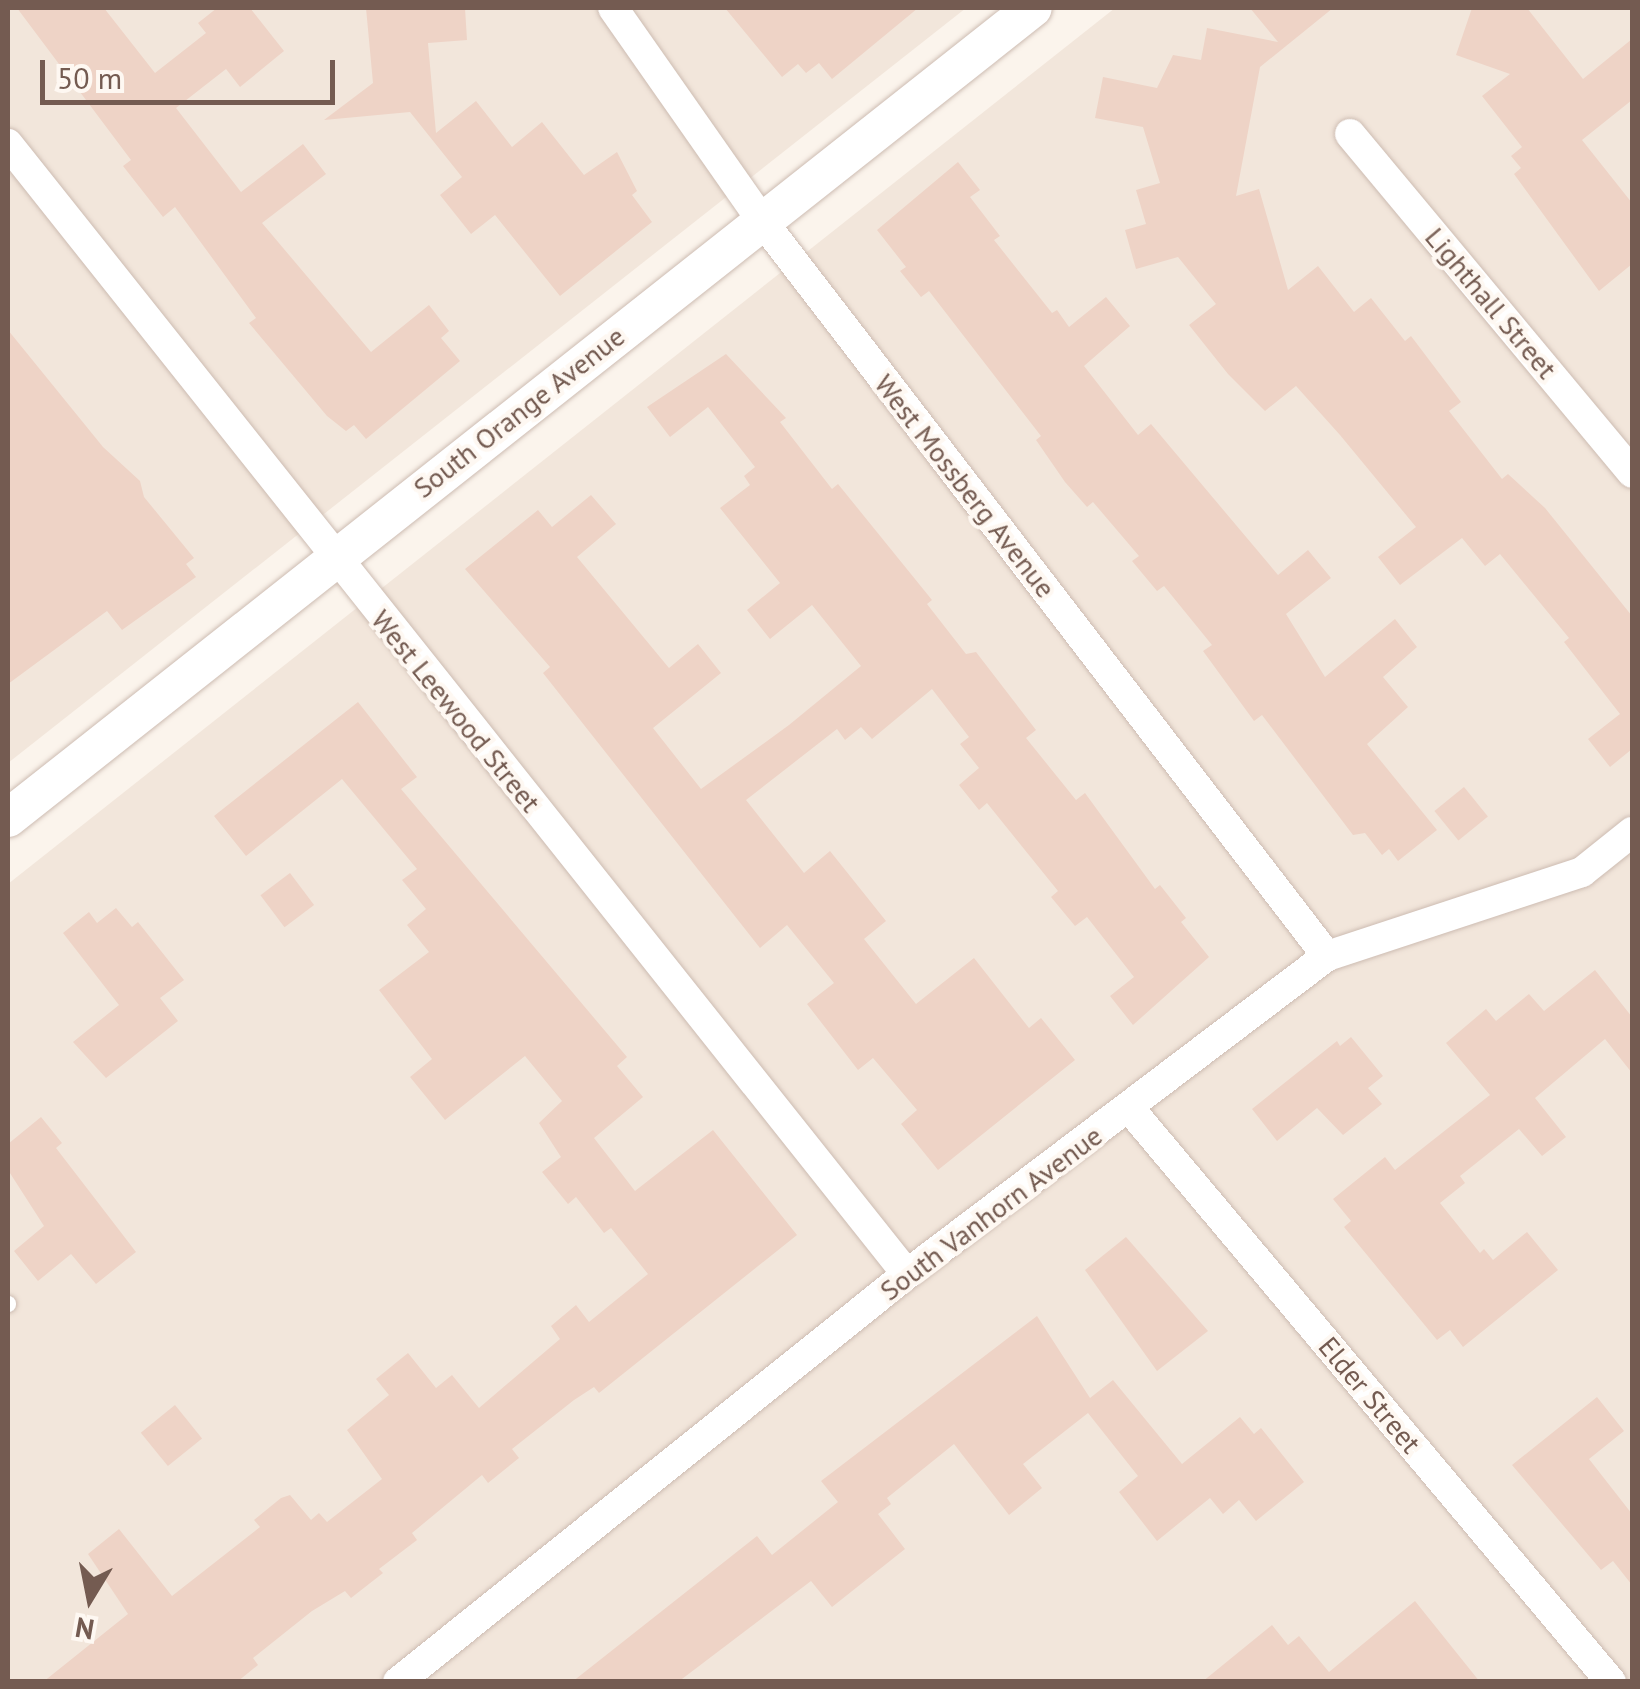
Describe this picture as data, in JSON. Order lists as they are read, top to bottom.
{
  "streets": {
    "street": [
      "Lighthall Street",
      "South Orange Avenue",
      "West Mossberg Avenue",
      "West Leewood Street",
      "South Vanhorn Avenue",
      "Elder Street"
    ]
  },
  "crossings": [
    ["South Orange Avenue", "West Mossberg Avenue"],
    ["South Orange Avenue", "West Leewood Street"],
    ["West Mossberg Avenue", "South Vanhorn Avenue"],
    ["West Leewood Street", "South Vanhorn Avenue"],
    ["South Vanhorn Avenue", "Elder Street"]
  ],
  "scale_bar": "50 m",
  "north": "bottom"
}
